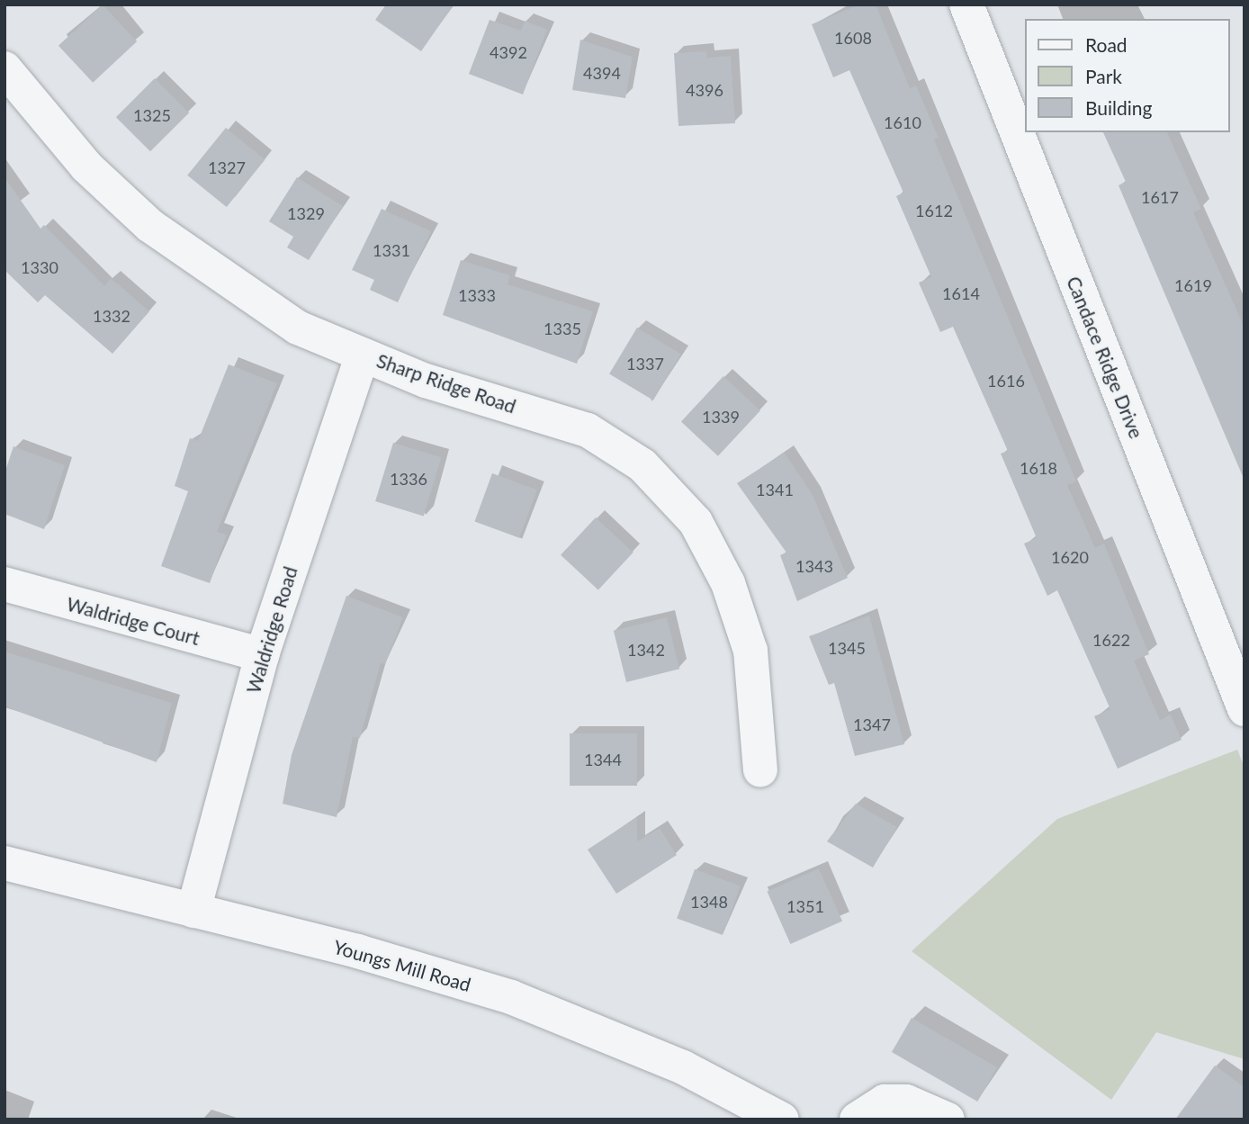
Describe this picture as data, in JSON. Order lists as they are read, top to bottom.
{
  "streets": {
    "street": [
      "Candace Ridge Drive",
      "Sharp Ridge Road",
      "Waldridge Court",
      "Waldridge Road",
      "Youngs Mill Road"
    ]
  },
  "crossings": [
    ["Sharp Ridge Road", "Waldridge Road"],
    ["Waldridge Court", "Waldridge Road"],
    ["Waldridge Road", "Youngs Mill Road"]
  ],
  "house_numbers": [
    "1608",
    "4392",
    "4394",
    "4396",
    "1325",
    "1610",
    "1327",
    "1617",
    "1612",
    "1329",
    "1331",
    "1330",
    "1619",
    "1614",
    "1333",
    "1332",
    "1335",
    "1337",
    "1616",
    "1339",
    "1618",
    "1336",
    "1341",
    "1620",
    "1343",
    "1622",
    "1345",
    "1342",
    "1347",
    "1344",
    "1348",
    "1351"
  ],
  "legend": ["Road", "Park", "Building"]
}
